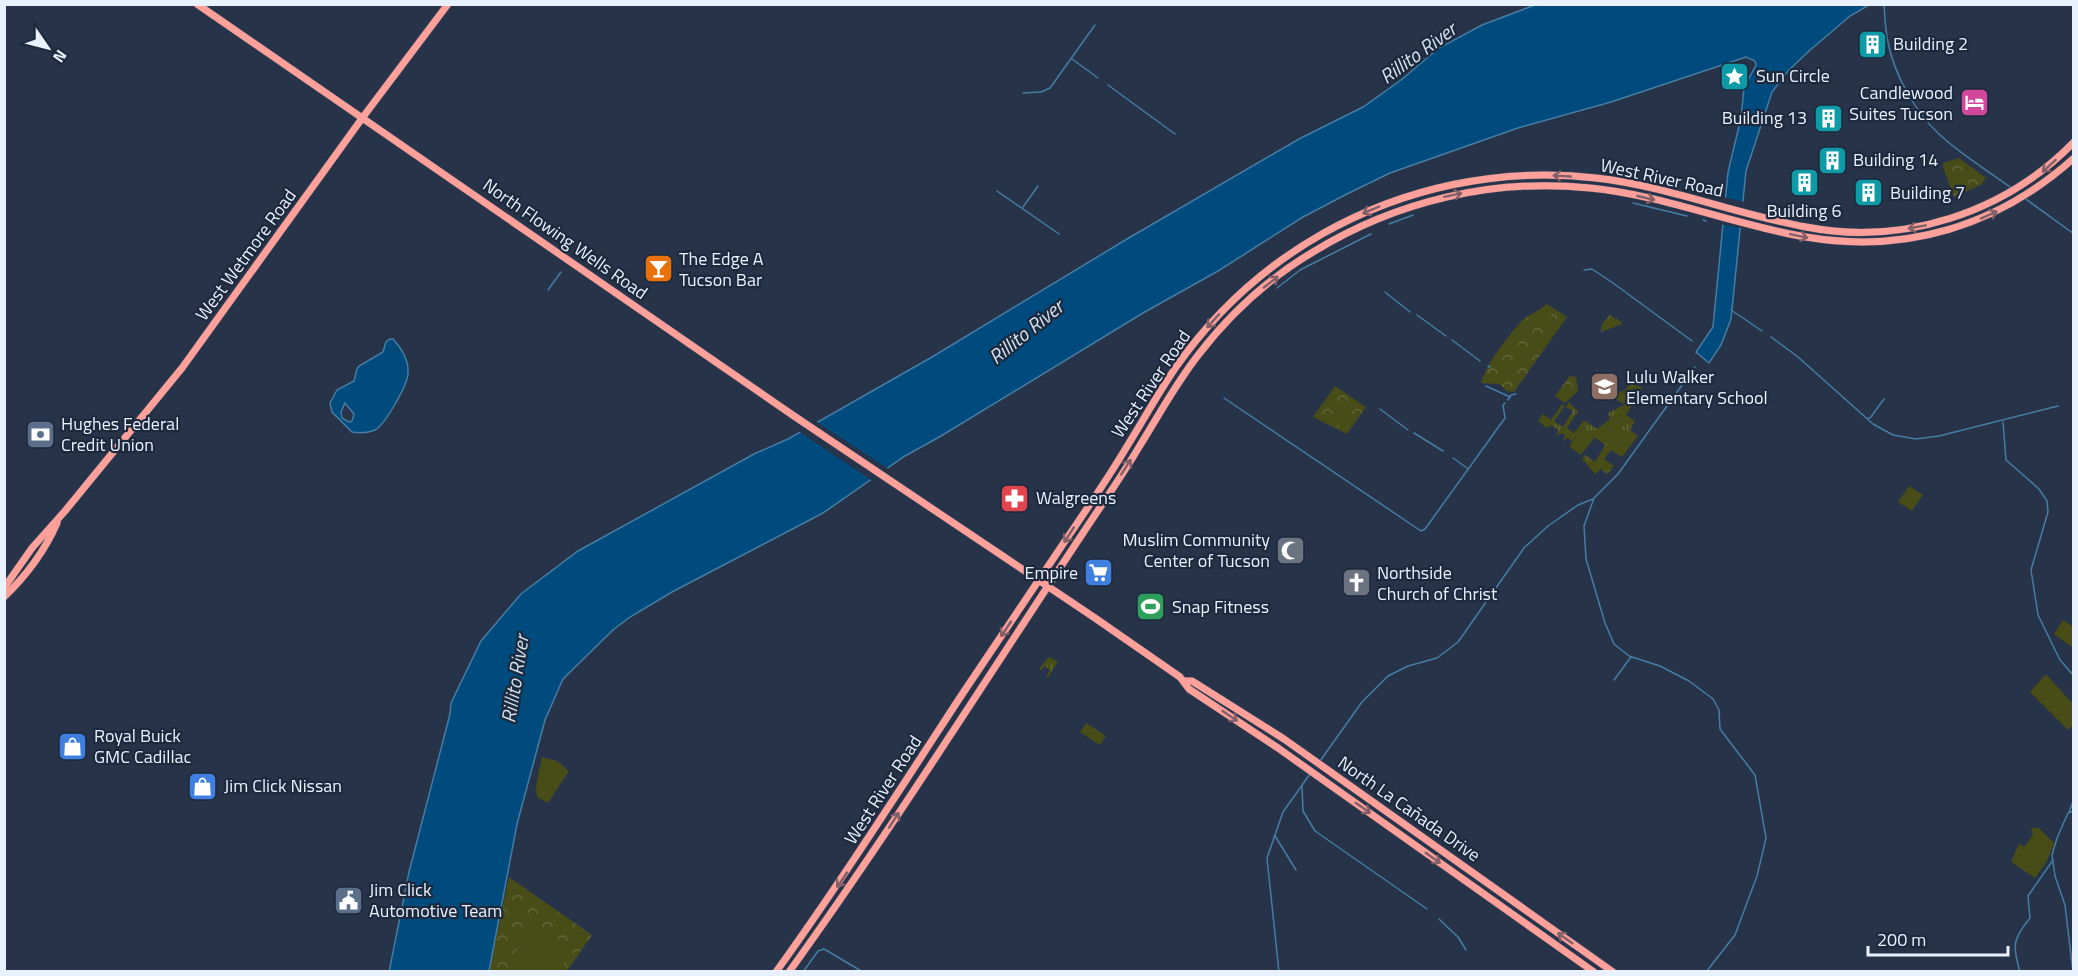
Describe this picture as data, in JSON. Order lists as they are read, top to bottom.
{
  "streets": {
    "main road": [
      "West River Road",
      "North Flowing Wells Road",
      "West Wetmore Road",
      "North La Cañada Drive"
    ]
  },
  "crossings": [
    ["West River Road", "North La Cañada Drive"],
    ["North Flowing Wells Road", "West Wetmore Road"],
    ["North Flowing Wells Road", "North La Cañada Drive"]
  ],
  "water": ["Rillito River"],
  "places": {
    "building": [
      "Building 2",
      "Building 13",
      "Building 14",
      "Building 6",
      "Building 7"
    ],
    "place": ["Sun Circle"],
    "hotel": ["Candlewood Suites Tucson"],
    "bar": ["The Edge A Tucson Bar"],
    "school or university": ["Lulu Walker Elementary School"],
    "bank": ["Hughes Federal Credit Union"],
    "pharmacy": ["Walgreens"],
    "mosque": ["Muslim Community Center of Tucson"],
    "supermarket": ["Empire"],
    "church": ["Northside Church of Christ"],
    "sports": ["Snap Fitness"],
    "shop": ["Royal Buick GMC Cadillac", "Jim Click Nissan"],
    "public building": ["Jim Click Automotive Team"]
  },
  "scale_bar": "200 m",
  "north": "bottom right"
}
